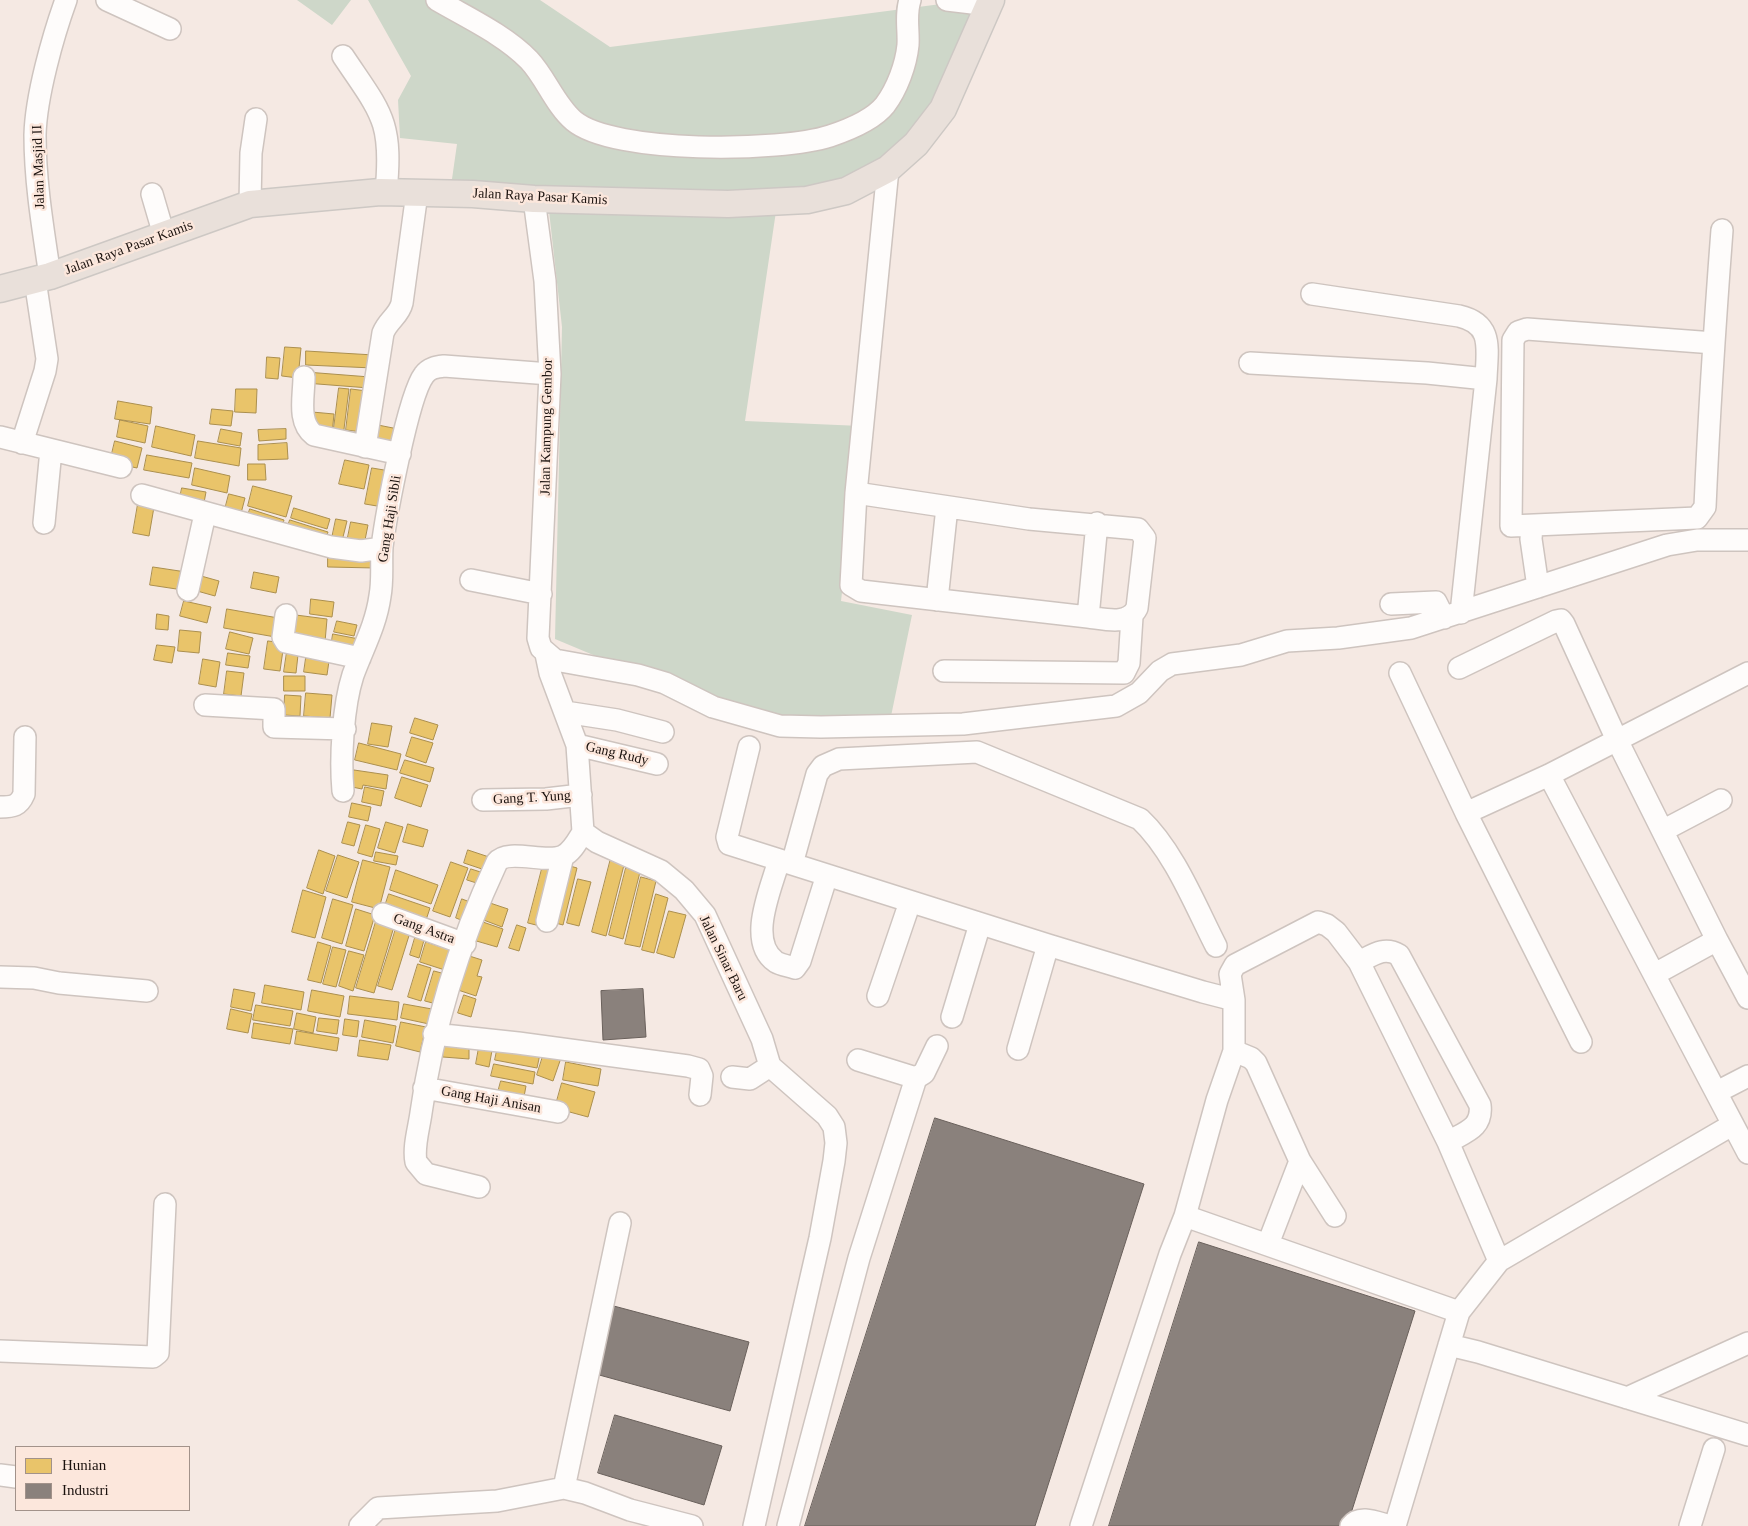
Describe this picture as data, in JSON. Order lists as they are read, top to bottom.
{
  "streets": {
    "main road": ["Jalan Raya Pasar Kamis"],
    "street": [
      "Jalan Masjid II",
      "Jalan Kampung Gembor",
      "Gang Haji Sibli",
      "Gang Rudy",
      "Gang T. Yung",
      "Gang Astra",
      "Jalan Sinar Baru",
      "Gang Haji Anisan"
    ]
  },
  "crossings": [
    ["Jalan Masjid II", "Jalan Raya Pasar Kamis"],
    ["Jalan Raya Pasar Kamis", "Jalan Kampung Gembor"],
    ["Jalan Kampung Gembor", "Gang Haji Sibli"]
  ],
  "legend": ["Hunian", "Industri"]
}
